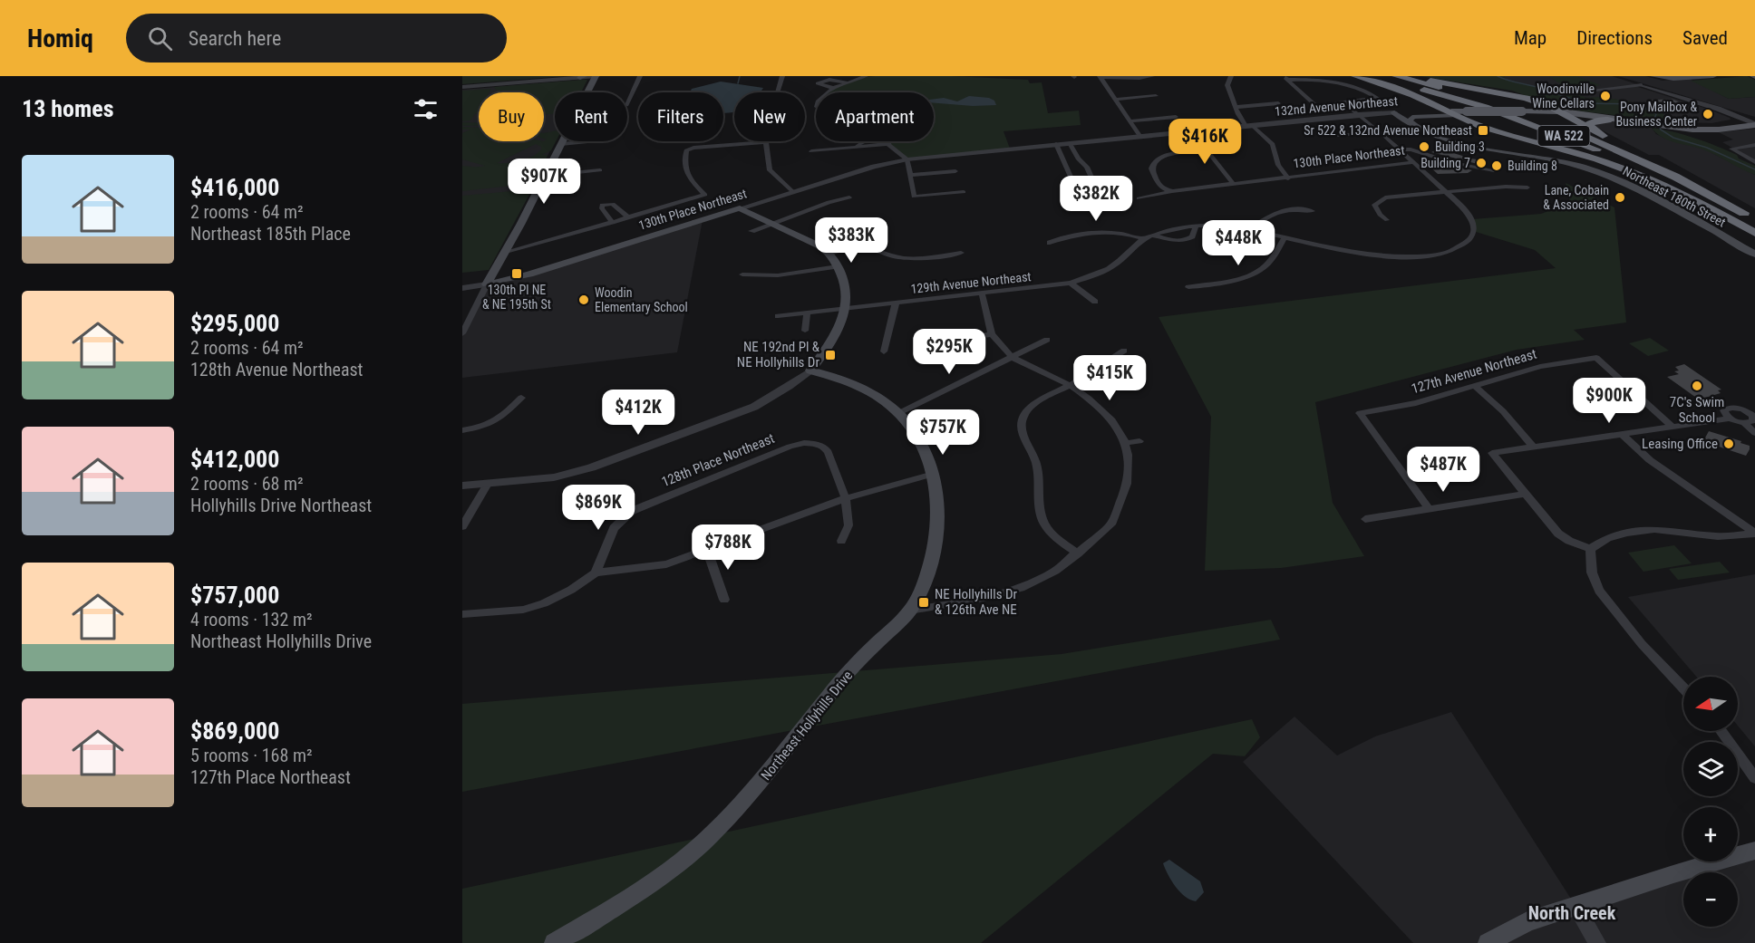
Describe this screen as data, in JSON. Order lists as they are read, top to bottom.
{
  "streets": {
    "highway": ["WA 522"],
    "main road": [
      "132nd Avenue Northeast",
      "130th Place Northeast",
      "Northeast 180th Street",
      "Northeast Hollyhills Drive"
    ],
    "street": ["129th Avenue Northeast", "127th Avenue Northeast", "128th Place Northeast"]
  },
  "crossings": [
    ["132nd Avenue Northeast", "130th Place Northeast"],
    ["132nd Avenue Northeast", "Northeast 180th Street"]
  ],
  "districts": ["North Creek"],
  "places": {
    "other": [
      "Woodinville Wine Cellars",
      "Pony Mailbox & Business Center",
      "Building 3",
      "Building 7",
      "Building 8",
      "Lane, Cobain & Associated",
      "Woodin Elementary School",
      "7C's Swim School",
      "Leasing Office"
    ],
    "transit": [
      "Sr 522 & 132nd Avenue Northeast",
      "130th Pl NE & NE 195th St",
      "NE 192nd Pl & NE Hollyhills Dr",
      "NE Hollyhills Dr & 126th Ave NE"
    ]
  },
  "north": "left",
  "page": {
    "header": "Homiq",
    "search": "Search here",
    "nav": ["Map", "Directions", "Saved"],
    "heading": "13 homes",
    "chip": [
      "Buy",
      "Rent",
      "Filters",
      "New",
      "Apartment"
    ],
    "price": [
      "$416K",
      "$907K",
      "$382K",
      "$383K",
      "$448K",
      "$295K",
      "$415K",
      "$900K",
      "$412K",
      "$757K",
      "$487K",
      "$869K",
      "$788K"
    ],
    "list": [
      {
        "name": "$416,000",
        "note": "2 rooms · 64 m² · Northeast 185th Place"
      },
      {
        "name": "$295,000",
        "note": "2 rooms · 64 m² · 128th Avenue Northeast"
      },
      {
        "name": "$412,000",
        "note": "2 rooms · 68 m² · Hollyhills Drive Northeast"
      },
      {
        "name": "$757,000",
        "note": "4 rooms · 132 m² · Northeast Hollyhills Drive"
      },
      {
        "name": "$869,000",
        "note": "5 rooms · 168 m² · 127th Place Northeast"
      }
    ],
    "map_buttons": ["+", "−"]
  }
}
